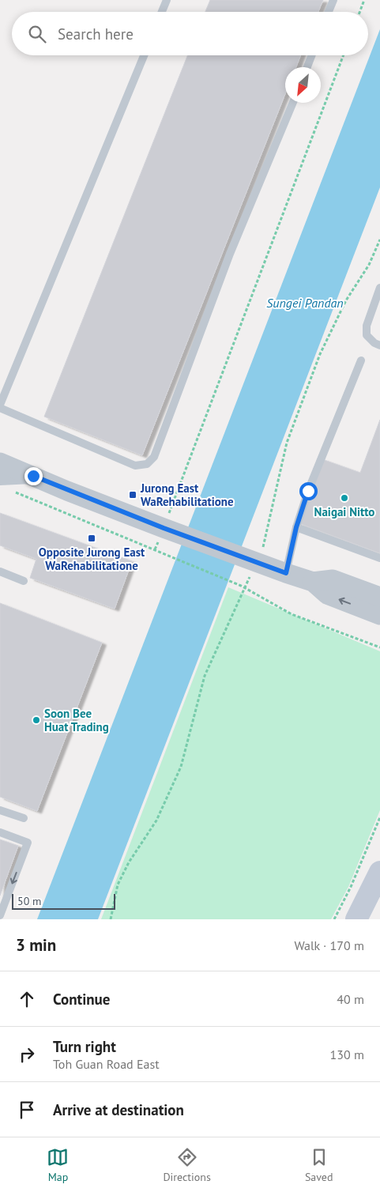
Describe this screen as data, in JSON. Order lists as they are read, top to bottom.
{
  "water": ["Sungei Pandan"],
  "places": {
    "transit": ["Jurong East WaRehabilitatione", "Opposite Jurong East WaRehabilitatione"],
    "other": ["Naigai Nitto", "Soon Bee Huat Trading"]
  },
  "scale_bar": "50 m",
  "north": "bottom left",
  "page": {
    "search": "Search here",
    "scale": "50 m",
    "heading": ["3 min", "Walk · 170 m"],
    "list": [
      ["Continue", "40 m"],
      ["Turn right", "Toh Guan Road East", "130 m"],
      "Arrive at destination"
    ],
    "nav": ["Map", "Directions", "Saved"]
  }
}
